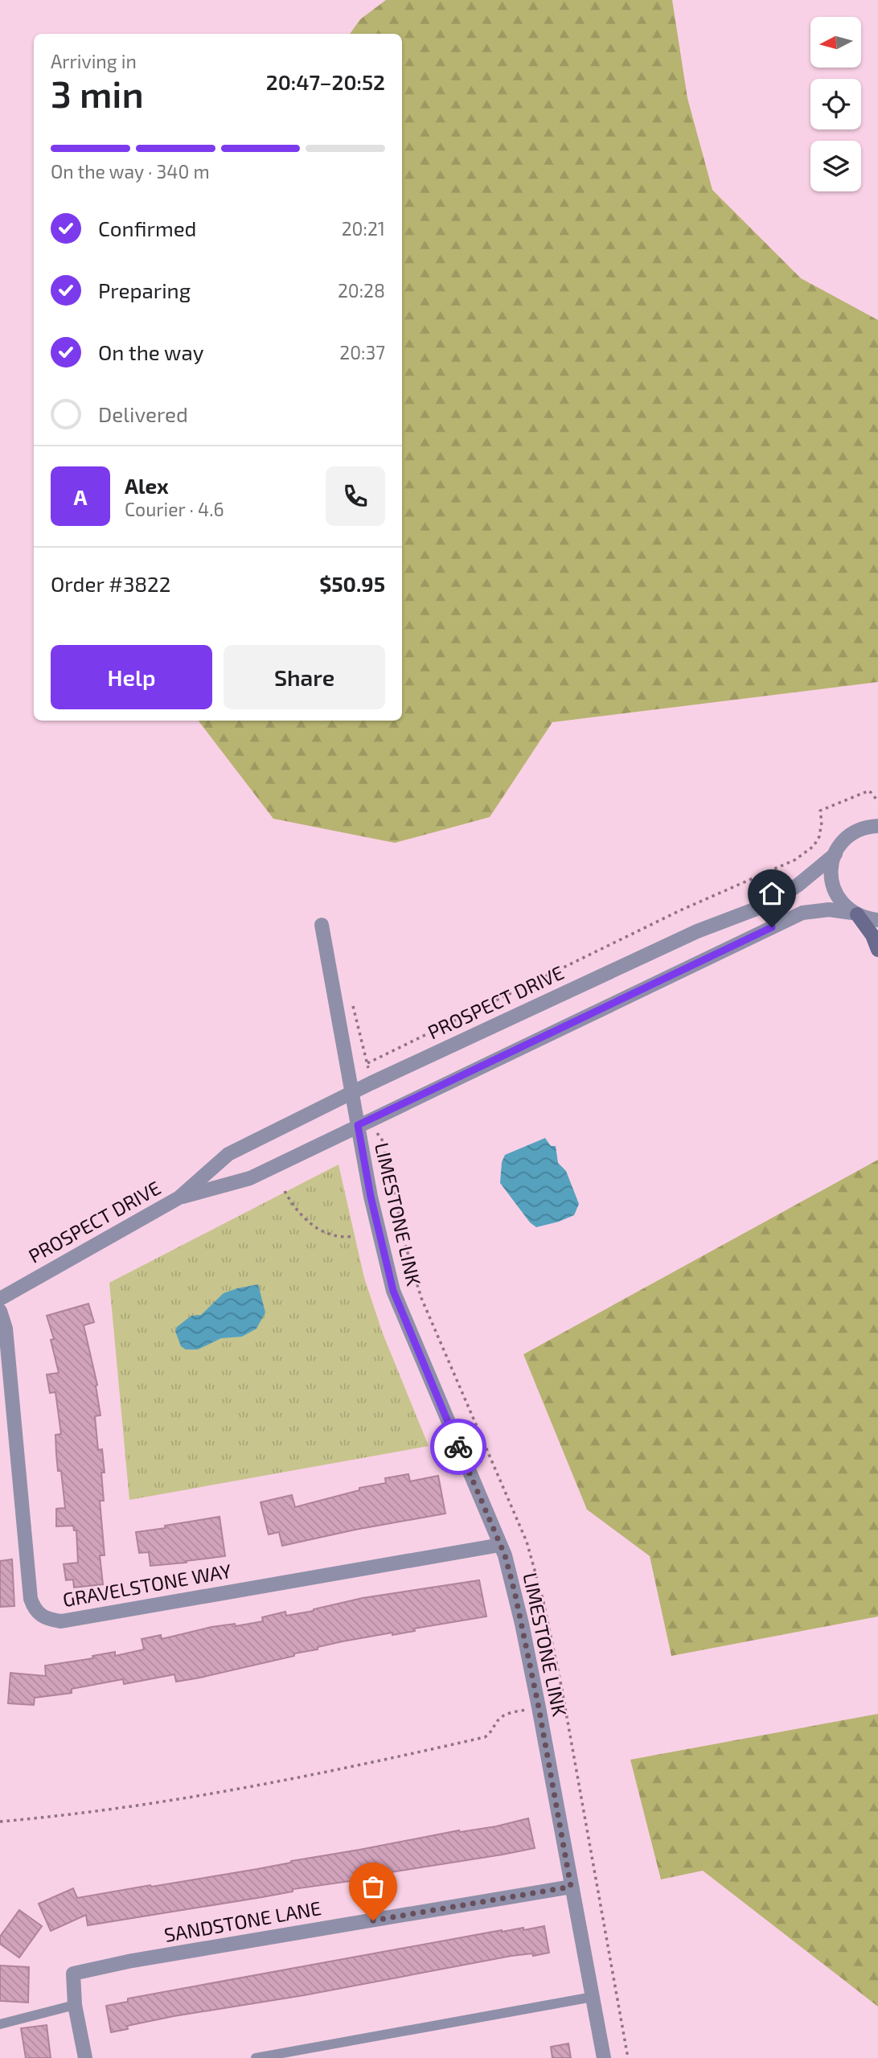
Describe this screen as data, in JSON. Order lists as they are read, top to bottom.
{
  "streets": {
    "street": [
      "PROSPECT DRIVE",
      "LIMESTONE LINK",
      "GRAVELSTONE WAY",
      "SANDSTONE LANE"
    ]
  },
  "crossings": [
    ["PROSPECT DRIVE", "LIMESTONE LINK"],
    ["LIMESTONE LINK", "GRAVELSTONE WAY"],
    ["LIMESTONE LINK", "SANDSTONE LANE"]
  ],
  "north": "left",
  "page": {
    "heading": ["3 min", "Arriving in", "20:47–20:52"],
    "panel": [
      "Alex",
      "Courier · 4.6",
      "Order #3822",
      "$50.95"
    ],
    "bar": "On the way · 340 m",
    "list": [
      ["Confirmed", "20:21"],
      ["Preparing", "20:28"],
      ["On the way", "20:37"],
      "Delivered"
    ],
    "round": "A",
    "buttons": ["Help", "Share"]
  }
}
